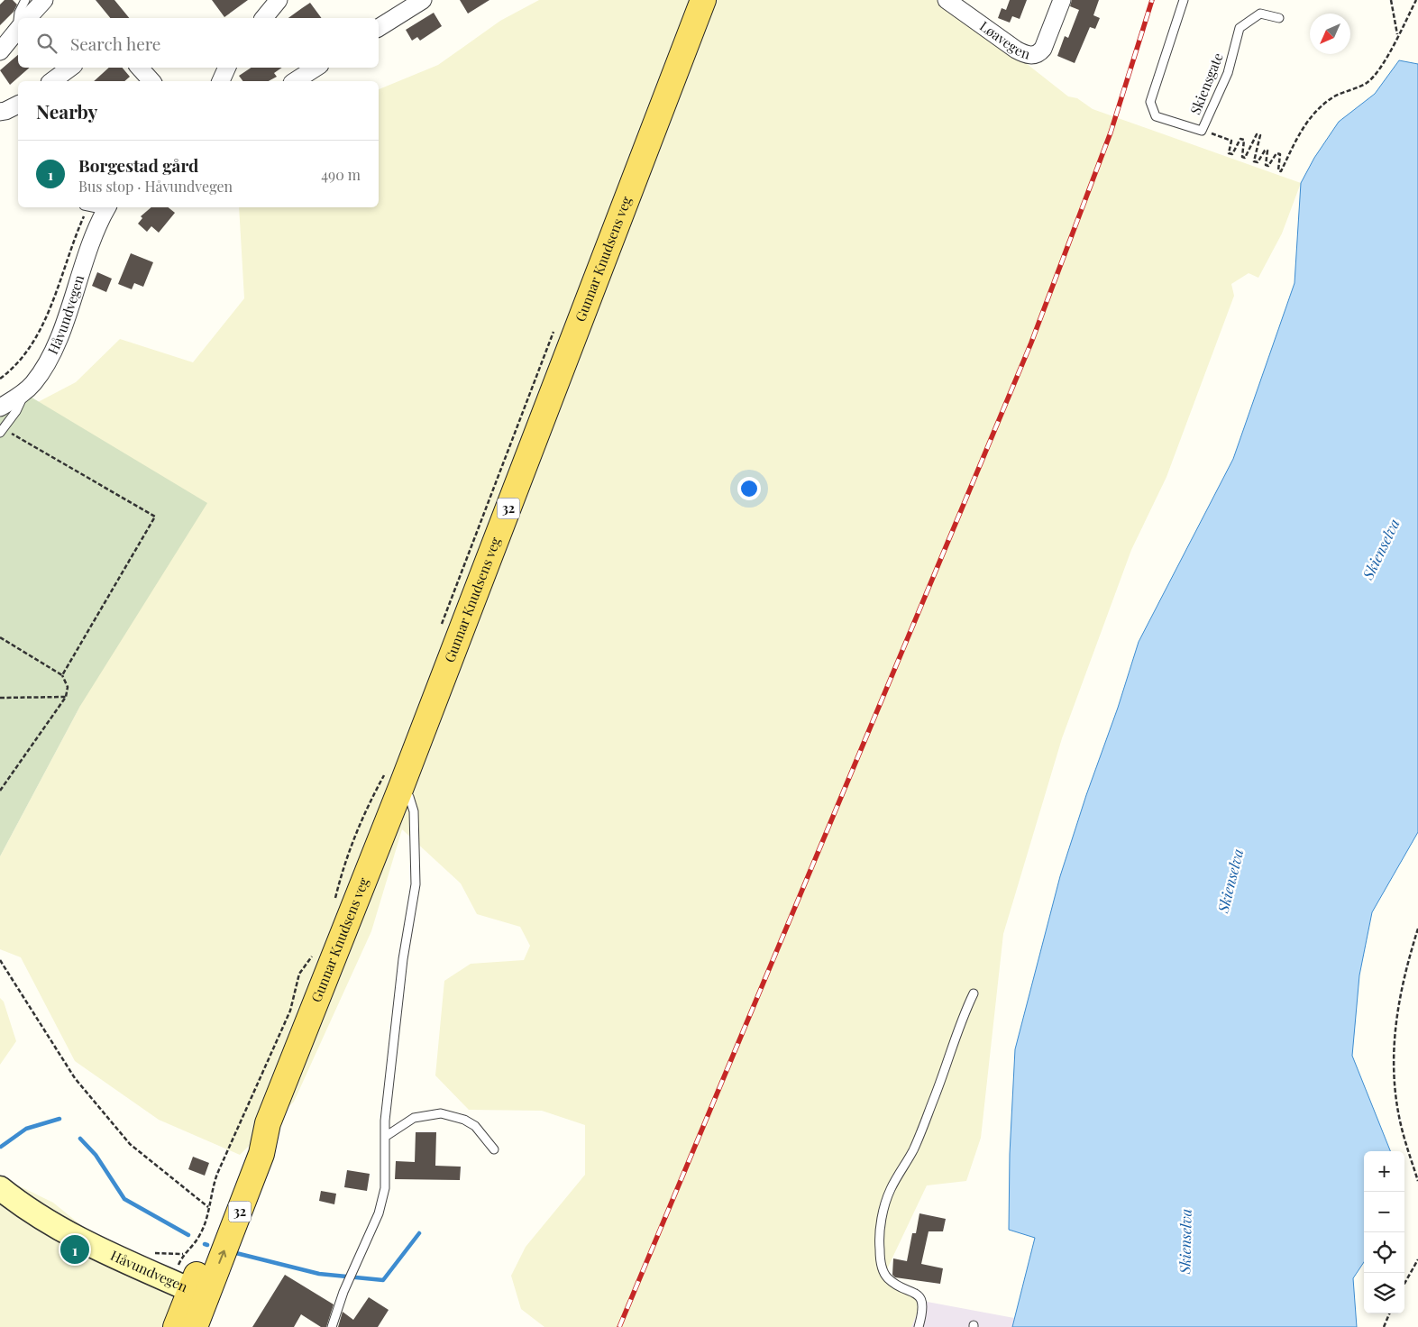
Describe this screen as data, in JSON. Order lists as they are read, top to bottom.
{
  "streets": {
    "main road": ["Gunnar Knudsens veg", "Håvundvegen", "32"],
    "street": ["Løavegen"],
    "lane": ["Skiensgate"]
  },
  "crossings": [
    ["Gunnar Knudsens veg", "Håvundvegen"]
  ],
  "water": ["Skienselva"],
  "north": "bottom left",
  "page": {
    "search": "Search here",
    "heading": "Nearby",
    "list": [
      {
        "mark": "1",
        "name": "Borgestad gård",
        "note": "Bus stop · Håvundvegen",
        "value": "490 m"
      }
    ],
    "map_buttons": ["+", "−"],
    "pins": "1"
  }
}
